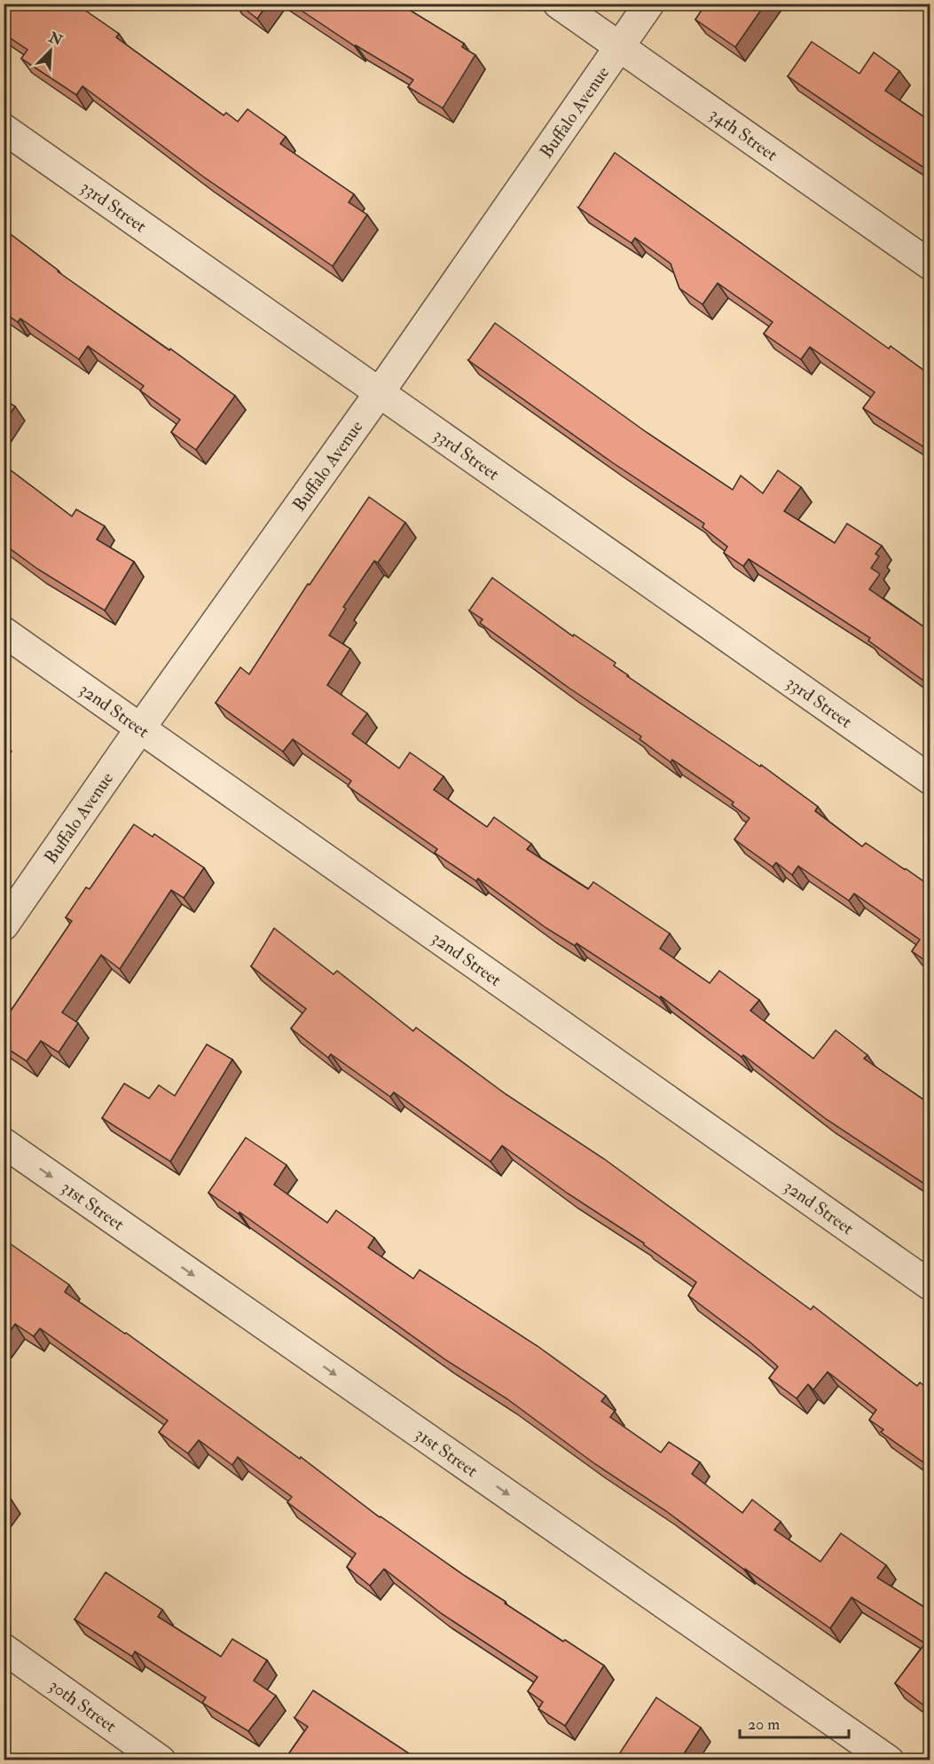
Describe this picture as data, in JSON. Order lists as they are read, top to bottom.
{
  "streets": {
    "street": [
      "Buffalo Avenue",
      "34th Street",
      "33rd Street",
      "32nd Street",
      "31st Street",
      "30th Street"
    ]
  },
  "crossings": [
    ["Buffalo Avenue", "34th Street"],
    ["Buffalo Avenue", "33rd Street"],
    ["Buffalo Avenue", "32nd Street"]
  ],
  "one_way": ["31st Street"],
  "scale_bar": "20 m",
  "north": "top right"
}
